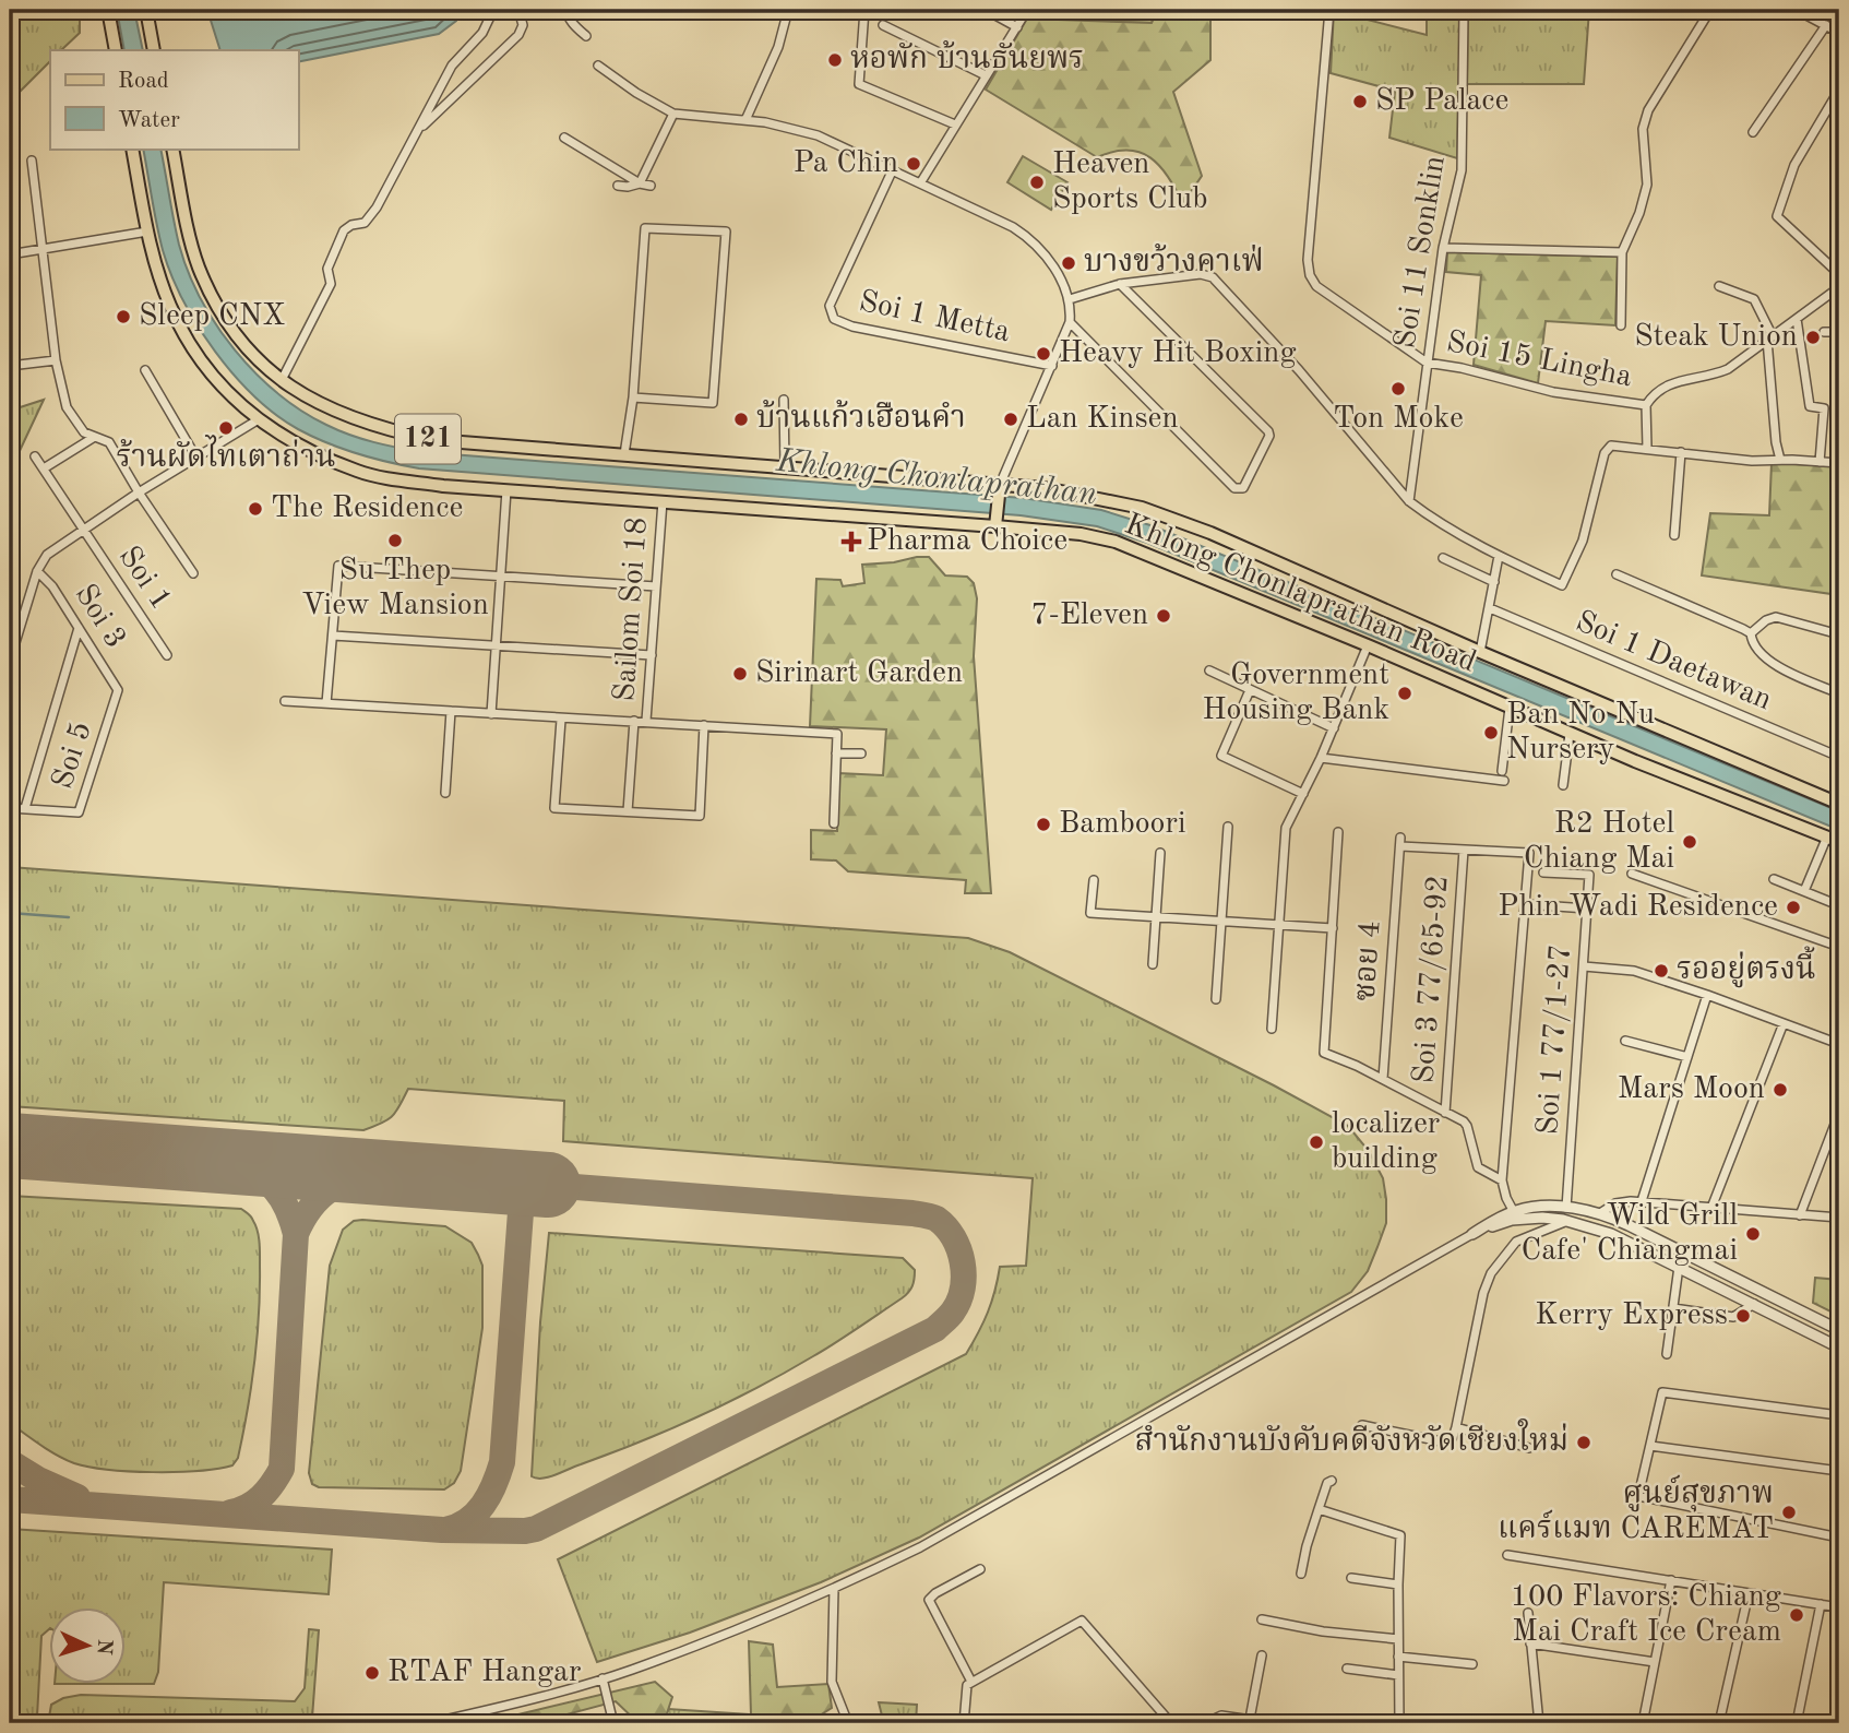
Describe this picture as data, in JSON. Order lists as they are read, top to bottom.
{
  "streets": {
    "main road": ["121", "Khlong Chonlaprathan Road"],
    "street": [
      "Soi 11 Sonklin",
      "Soi 1 Metta",
      "Soi 15 Lingha",
      "Soi 1",
      "Sailom Soi 18",
      "Soi 3",
      "Soi 1 Daetawan",
      "Soi 5",
      "ซอย 4",
      "Soi 3 77/65-92",
      "Soi 1 77/1-27"
    ]
  },
  "crossings": [
    ["Soi 11 Sonklin", "Soi 15 Lingha"],
    ["Khlong Chonlaprathan Road", "Sailom Soi 18"],
    ["Soi 3", "Soi 5"],
    ["ซอย 4", "Soi 3 77/65-92"]
  ],
  "water": ["Khlong Chonlaprathan"],
  "places": {
    "other": [
      "หอพัก บ้านธันยพร",
      "SP Palace",
      "Pa Chin",
      "Heaven Sports Club",
      "บางขว้างคาเฟ่",
      "Sleep CNX",
      "Steak Union",
      "Heavy Hit Boxing",
      "Ton Moke",
      "บ้านแก้วเฮือนคำ",
      "Lan Kinsen",
      "ร้านผัดไทเตาถ่าน",
      "The Residence",
      "Su Thep View Mansion",
      "7-Eleven",
      "Sirinart Garden",
      "Government Housing Bank",
      "Ban No Nu Nursery",
      "Bamboori",
      "R2 Hotel Chiang Mai",
      "Phin Wadi Residence",
      "รออยู่ตรงนี้",
      "Mars Moon",
      "localizer building",
      "Wild Grill Cafe' Chiangmai",
      "Kerry Express",
      "สำนักงานบังคับคดีจังหวัดเชียงใหม่",
      "ศูนย์สุขภาพ แคร์แมท CAREMAT",
      "100 Flavors: Chiang Mai Craft Ice Cream",
      "RTAF Hangar"
    ],
    "health": ["Pharma Choice"]
  },
  "legend": ["Road", "Water"],
  "north": "right"
}
